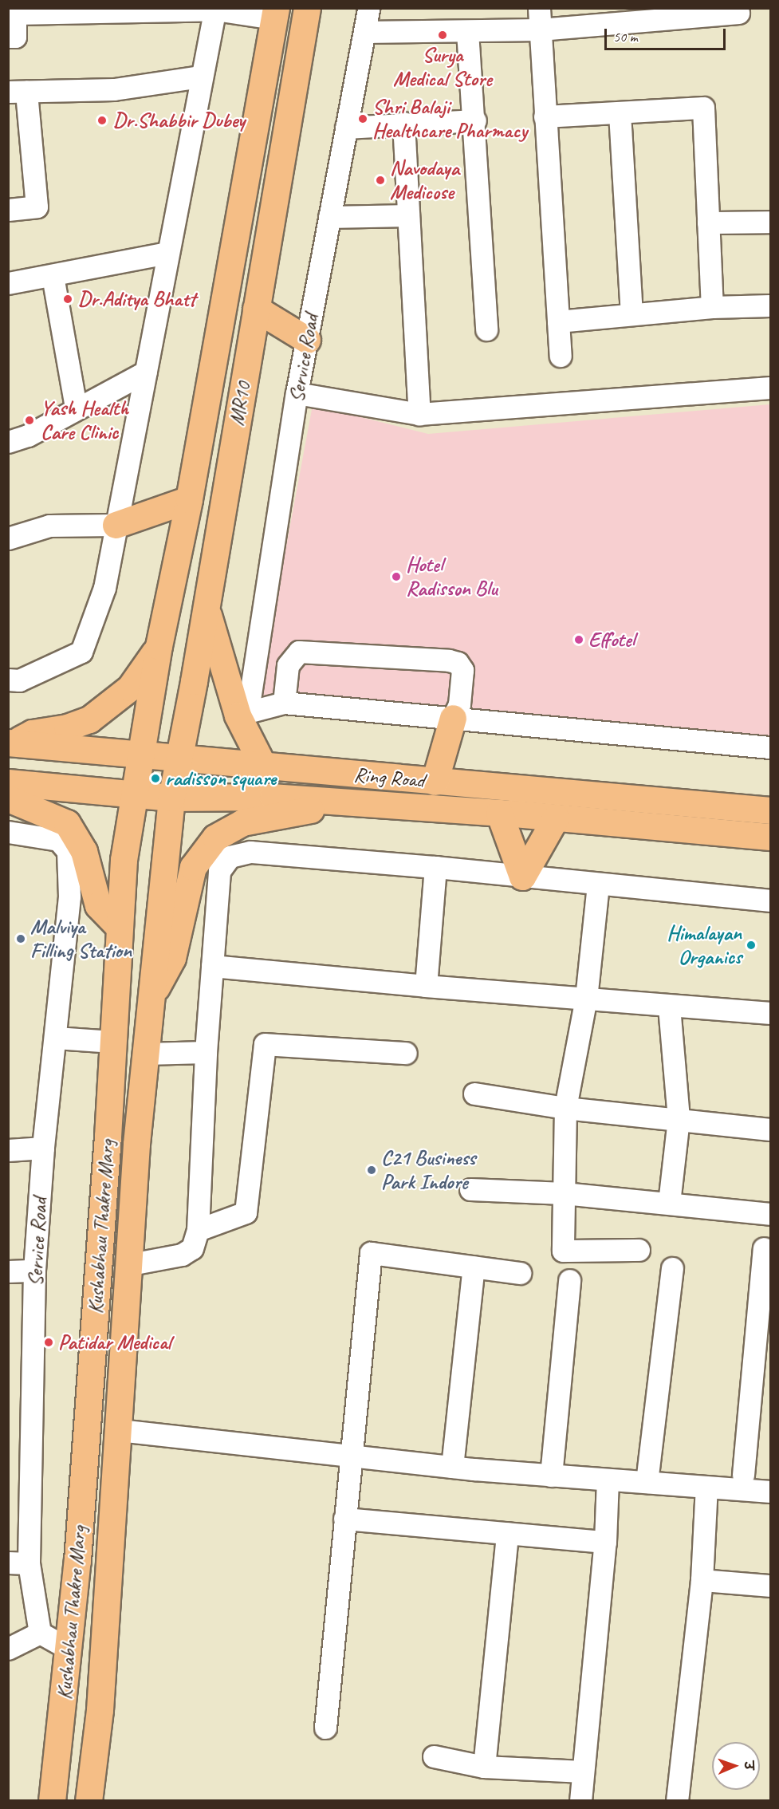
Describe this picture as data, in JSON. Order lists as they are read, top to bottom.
{
  "streets": {
    "main road": ["MR10", "Ring Road", "Kushabhau Thakre Marg"],
    "street": ["Service Road"]
  },
  "crossings": [
    ["MR10", "Ring Road"],
    ["MR10", "Kushabhau Thakre Marg"],
    ["Ring Road", "Kushabhau Thakre Marg"]
  ],
  "places": [
    "Surya Medical Store",
    "Shri Balaji Healthcare Pharmacy",
    "Dr.Shabbir Dubey",
    "Navodaya Medicose",
    "Dr.Aditya Bhatt",
    "Yash Health Care Clinic",
    "Hotel Radisson Blu",
    "Effotel",
    "radisson square",
    "Malviya Filling Station",
    "Himalayan Organics",
    "C21 Business Park Indore",
    "Patidar Medical"
  ],
  "scale_bar": "50 m",
  "north": "right"
}
